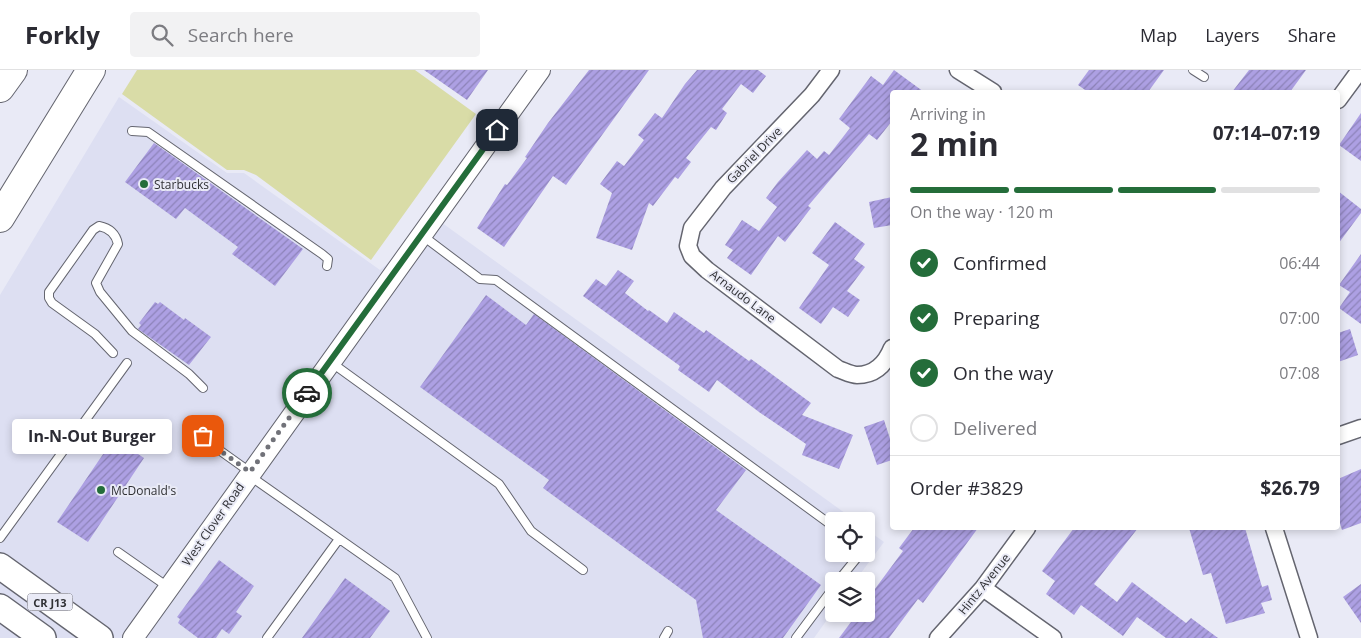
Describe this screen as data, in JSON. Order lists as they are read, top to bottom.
{
  "streets": {
    "main road": ["CR J13"],
    "street": [
      "Gabriel Drive",
      "Arnaudo Lane",
      "West Clover Road",
      "Hintz Avenue"
    ]
  },
  "crossings": [
    ["Gabriel Drive", "Arnaudo Lane"]
  ],
  "places": ["Starbucks", "In-N-Out Burger", "McDonald's"],
  "page": {
    "header": "Forkly",
    "search": "Search here",
    "nav": ["Map", "Layers", "Share"],
    "heading": ["2 min", "Arriving in", "07:14–07:19"],
    "panel": ["Order #3829", "$26.79"],
    "bar": "On the way · 120 m",
    "list": [
      ["Confirmed", "06:44"],
      ["Preparing", "07:00"],
      ["On the way", "07:08"],
      "Delivered"
    ],
    "bubble": "In-N-Out Burger"
  }
}
